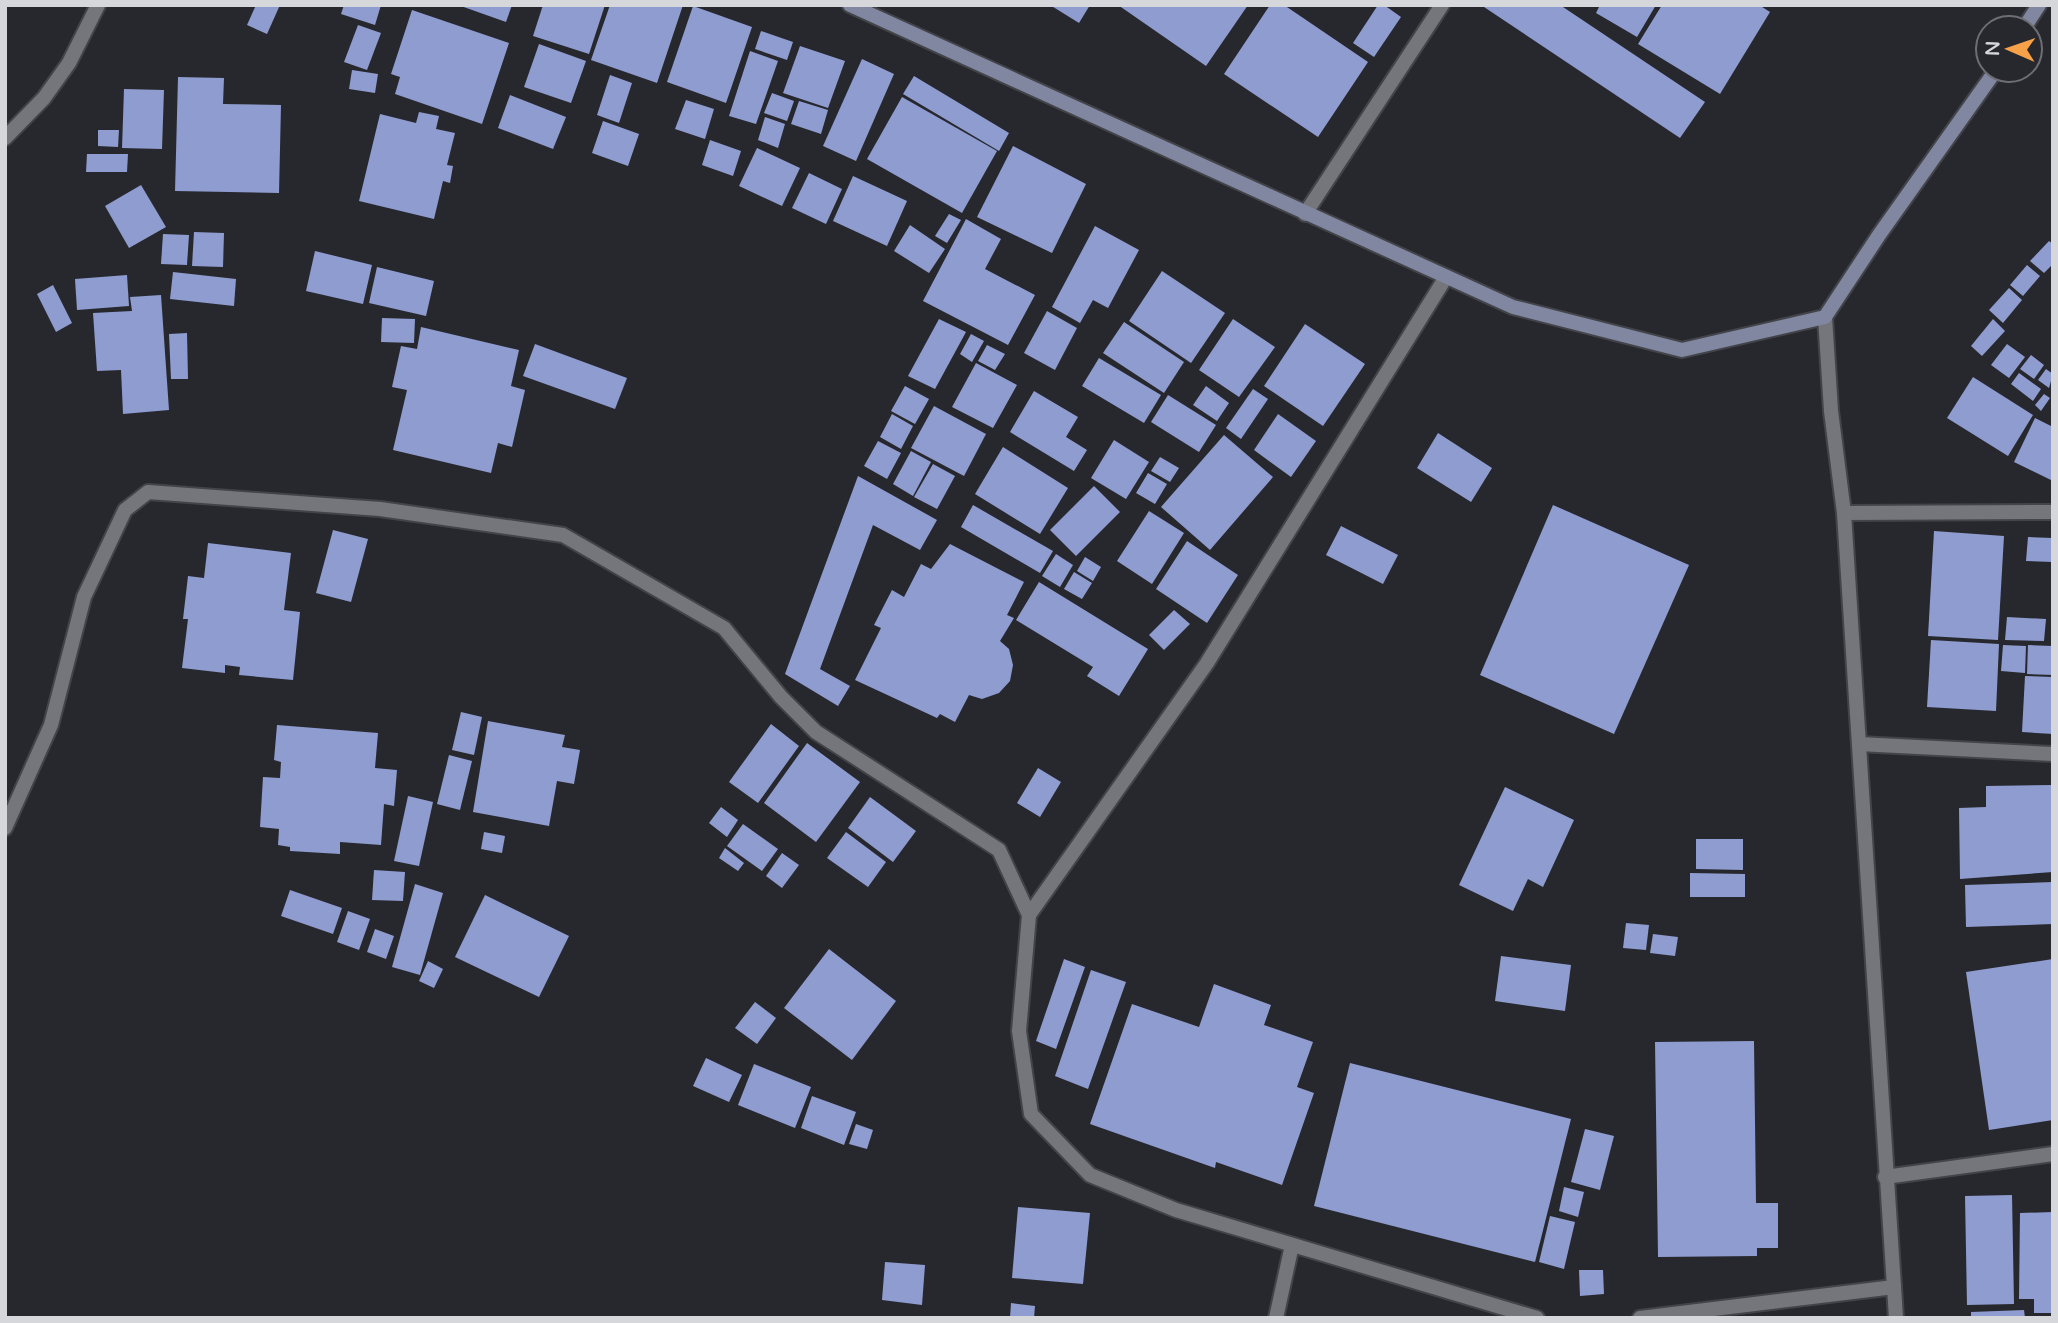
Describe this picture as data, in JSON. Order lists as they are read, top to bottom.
{
  "north": "left"
}
